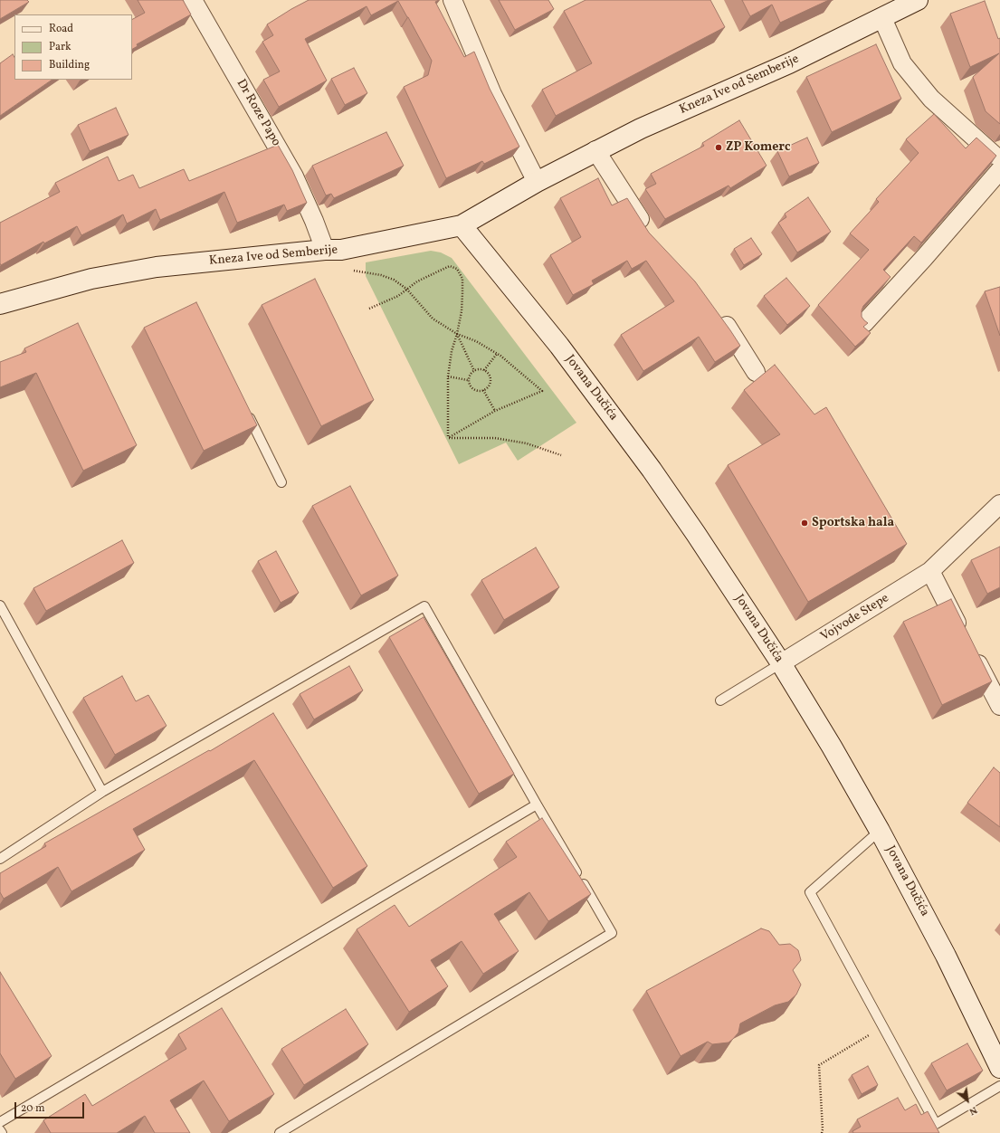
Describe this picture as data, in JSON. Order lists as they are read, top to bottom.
{
  "streets": {
    "street": [
      "Kneza Ive od Semberije",
      "Dr Roze Papo",
      "Jovana Dučića",
      "Vojvode Stepe"
    ]
  },
  "crossings": [
    ["Kneza Ive od Semberije", "Dr Roze Papo"],
    ["Kneza Ive od Semberije", "Jovana Dučića"],
    ["Jovana Dučića", "Vojvode Stepe"]
  ],
  "places": ["ZP Komerc", "Sportska hala"],
  "legend": ["Road", "Park", "Building"],
  "scale_bar": "20 m",
  "north": "bottom right"
}
